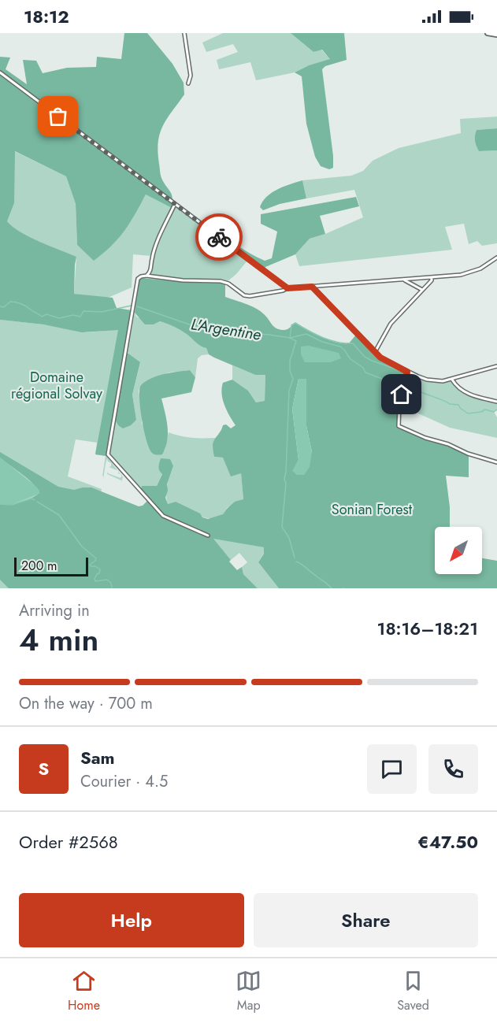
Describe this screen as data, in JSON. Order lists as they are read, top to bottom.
{
  "water": ["L'Argentine"],
  "parks": ["Domaine régional Solvay", "Sonian Forest"],
  "scale_bar": "200 m",
  "north": "bottom left",
  "page": {
    "status": "18:12",
    "scale": "200 m",
    "heading": ["4 min", "Arriving in", "18:16–18:21"],
    "panel": [
      "Sam",
      "Courier · 4.5",
      "Order #2568",
      "€47.50"
    ],
    "bar": "On the way · 700 m",
    "round": "S",
    "buttons": ["Help", "Share"],
    "tabs": ["Home", "Map", "Saved"]
  }
}
